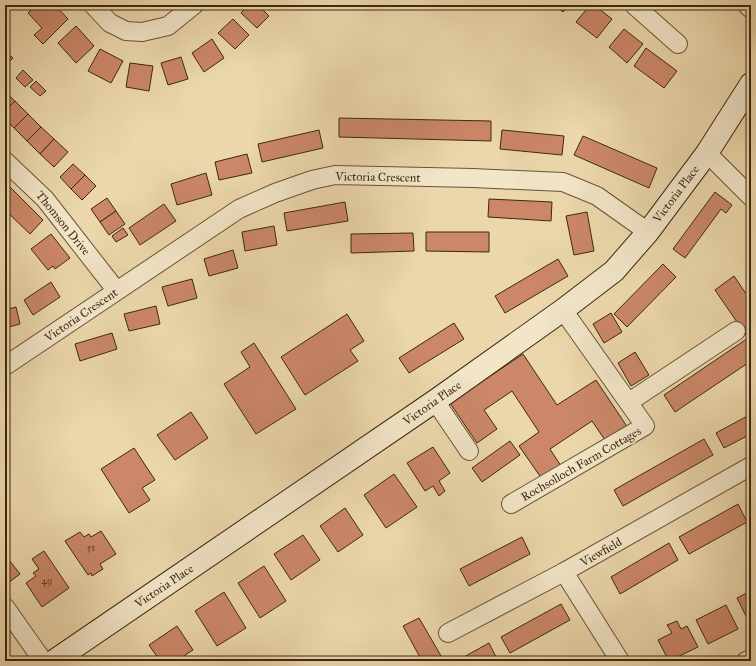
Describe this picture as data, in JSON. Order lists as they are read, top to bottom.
{
  "streets": {
    "street": [
      "Victoria Crescent",
      "Victoria Place",
      "Thomson Drive",
      "Rochsolloch Farm Cottages",
      "Viewfield"
    ]
  },
  "crossings": [
    ["Victoria Crescent", "Victoria Place"],
    ["Victoria Crescent", "Thomson Drive"],
    ["Victoria Place", "Rochsolloch Farm Cottages"]
  ],
  "house_numbers": ["51", "49"]
}
